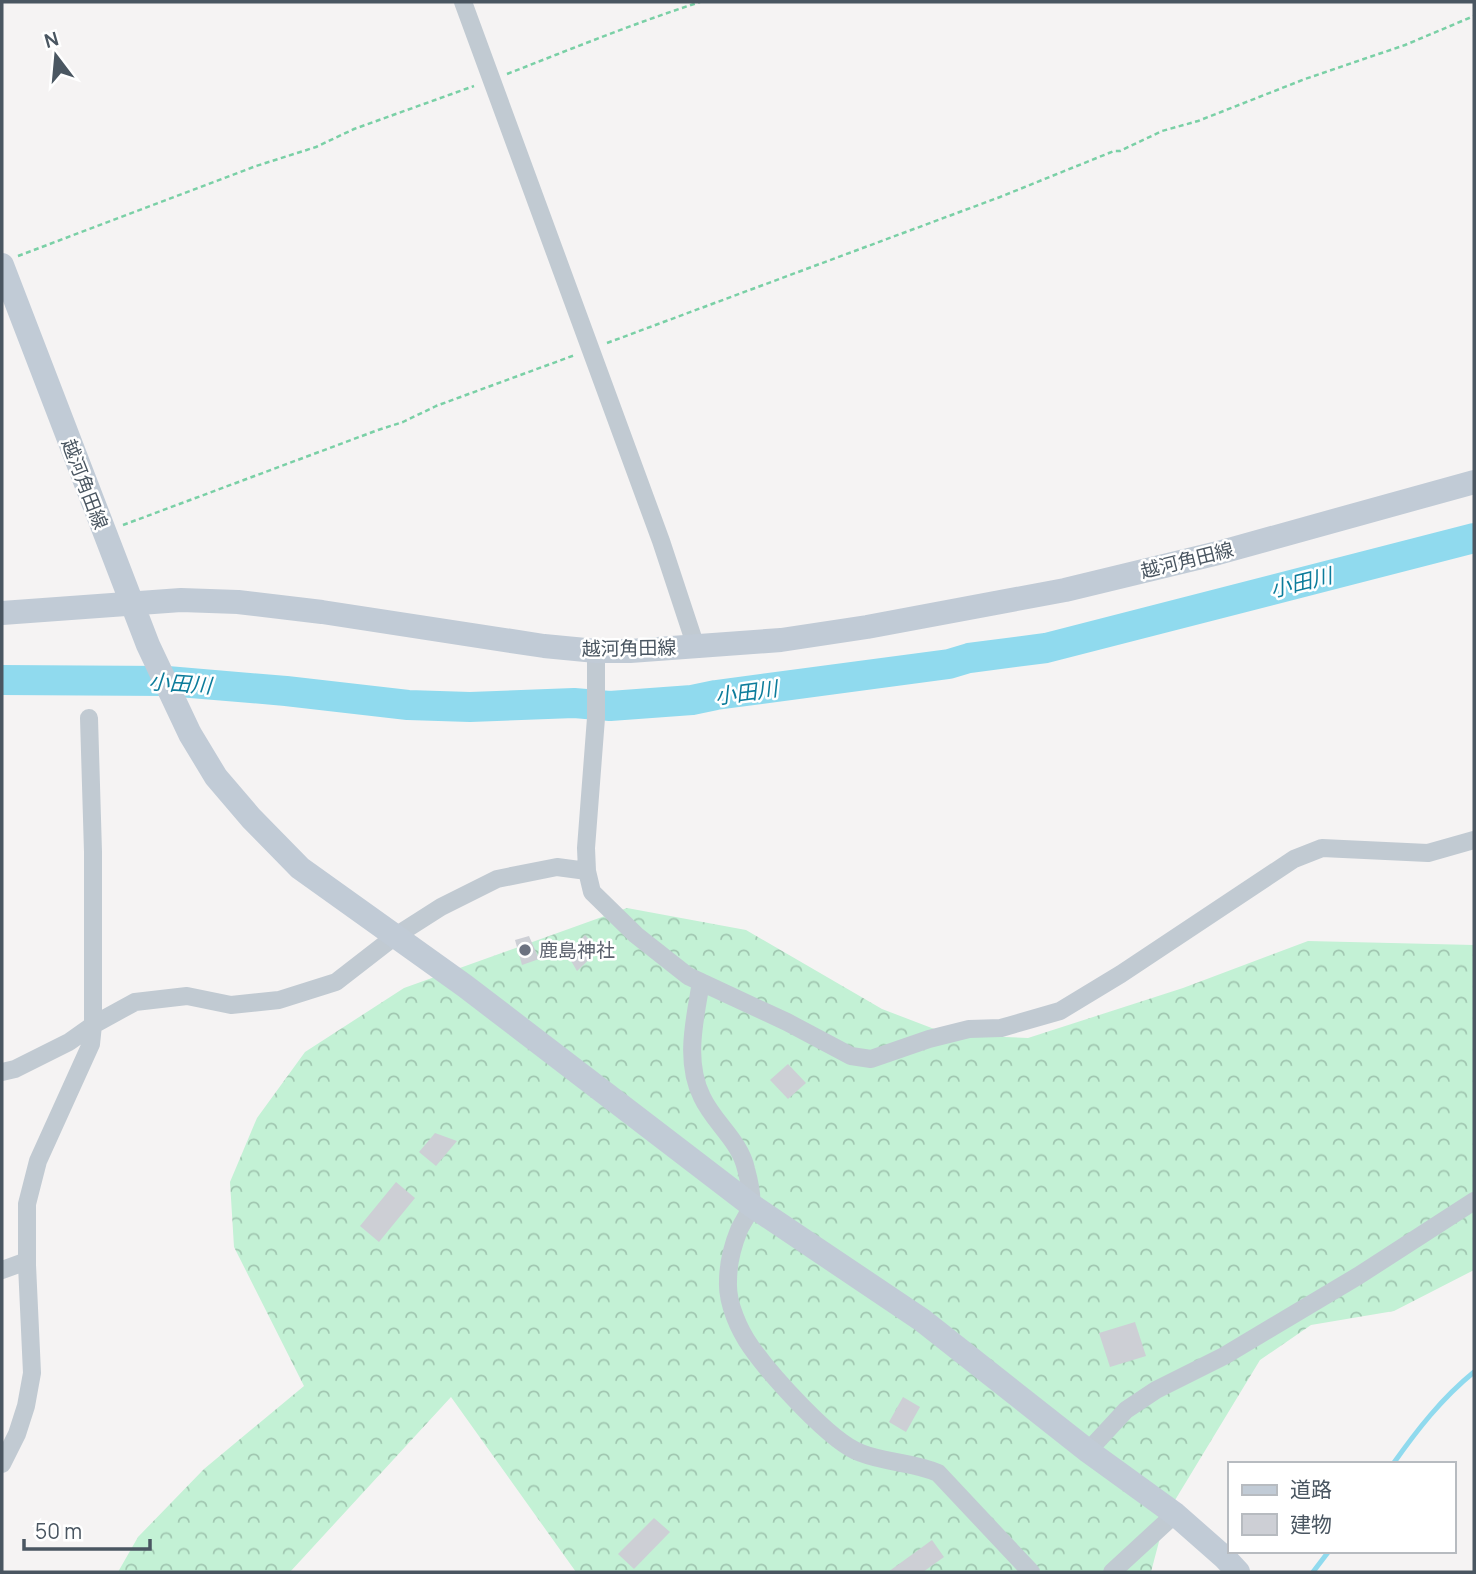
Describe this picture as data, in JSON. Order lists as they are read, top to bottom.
{
  "streets": {
    "main road": ["越河角田線"]
  },
  "water": ["小田川"],
  "places": ["鹿島神社"],
  "legend": ["道路", "建物"],
  "scale_bar": "50 m",
  "north": "top"
}
